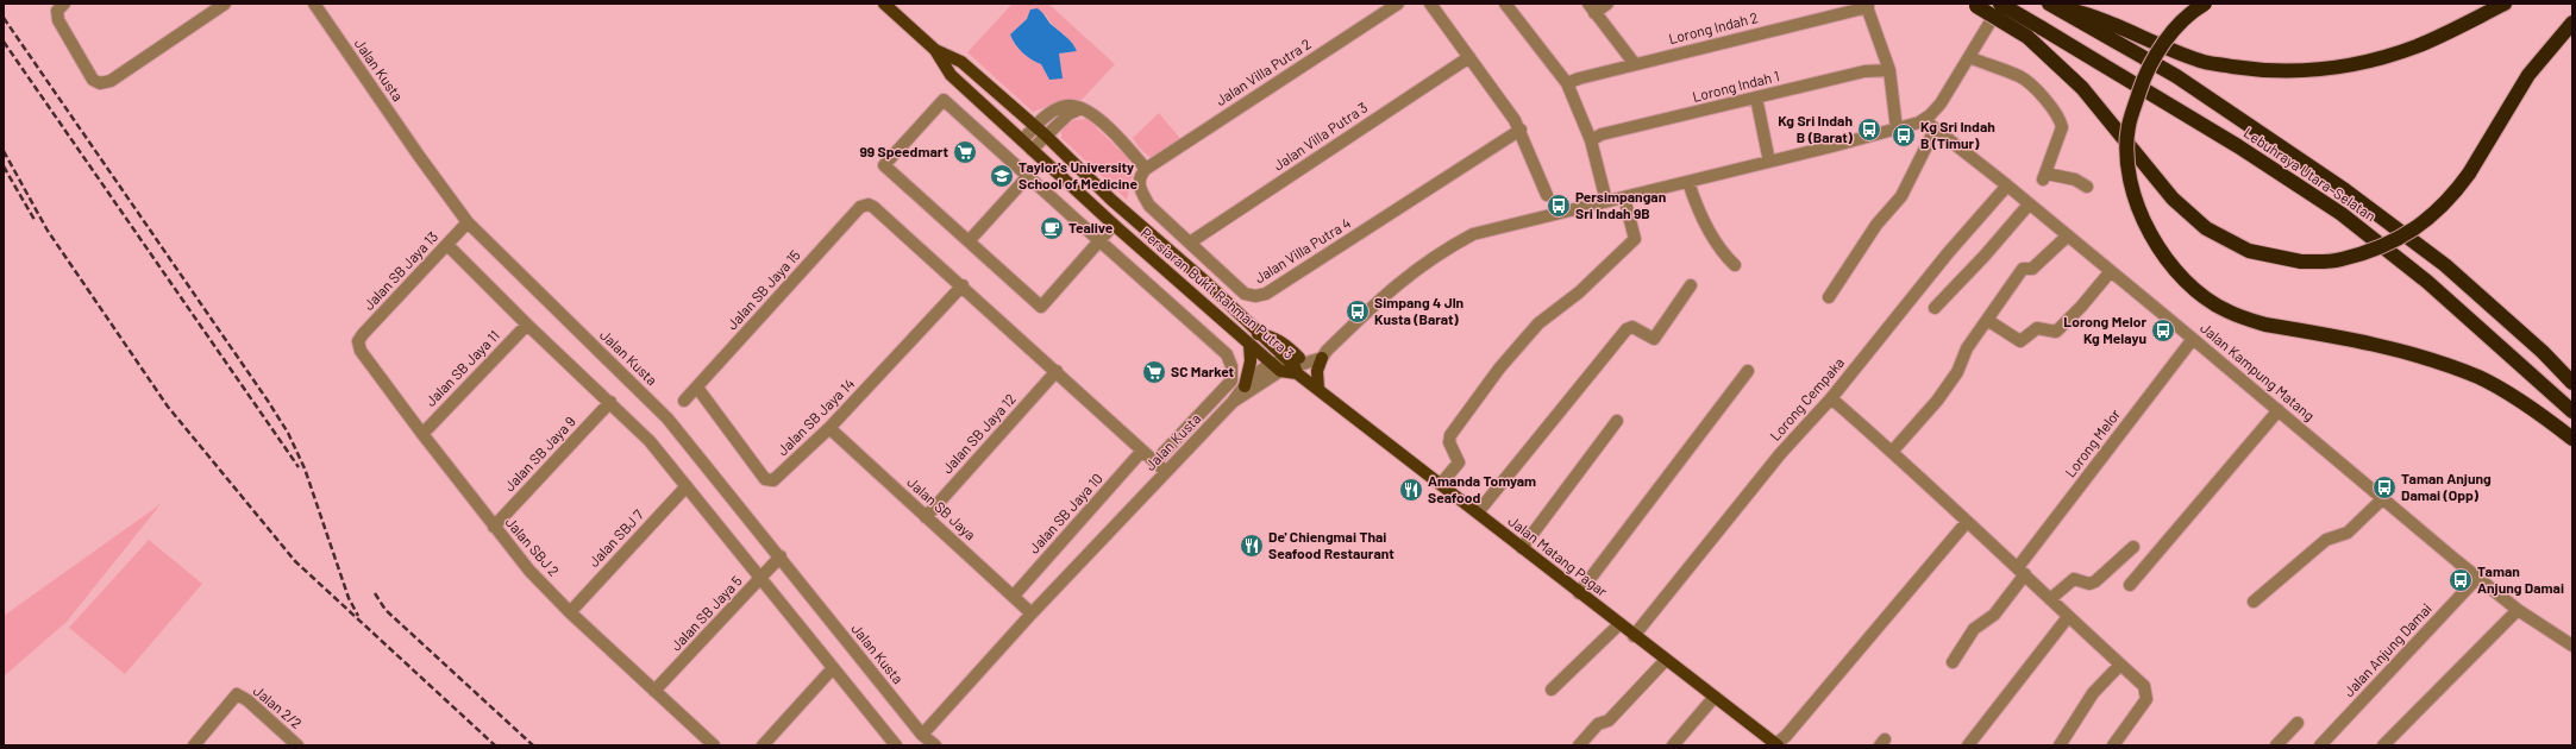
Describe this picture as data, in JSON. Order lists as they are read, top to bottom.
{
  "streets": {
    "highway": ["Lebuhraya Utara–Selatan"],
    "main road": ["Persiaran Bukit Rahman Putra 3", "Jalan Matang Pagar"],
    "street": [
      "Lorong Indah 2",
      "Jalan Kusta",
      "Jalan Villa Putra 2",
      "Lorong Indah 1",
      "Jalan Villa Putra 3",
      "Jalan Villa Putra 4",
      "Jalan SB Jaya 13",
      "Jalan SB Jaya 15",
      "Jalan SB Jaya 11",
      "Jalan Kampung Matang",
      "Lorong Cempaka",
      "Jalan SB Jaya 14",
      "Jalan SB Jaya 12",
      "Lorong Melor",
      "Jalan SB Jaya 9",
      "Jalan SB Jaya",
      "Jalan SB Jaya 10",
      "Jalan SBJ 7",
      "Jalan SBJ 2",
      "Jalan SB Jaya 5",
      "Jalan Anjung Damai",
      "Jalan 2/2"
    ]
  },
  "crossings": [
    ["Jalan Kusta", "Jalan SB Jaya 13"],
    ["Jalan Kusta", "Persiaran Bukit Rahman Putra 3"],
    ["Jalan Kusta", "Jalan SB Jaya"],
    ["Jalan Kusta", "Jalan Matang Pagar"],
    ["Jalan Kusta", "Jalan SB Jaya 5"],
    ["Jalan Villa Putra 2", "Jalan Villa Putra 4"],
    ["Jalan Villa Putra 3", "Jalan Villa Putra 4"],
    ["Jalan SB Jaya 13", "Jalan SBJ 2"],
    ["Jalan SB Jaya 15", "Jalan SB Jaya 14"],
    ["Persiaran Bukit Rahman Putra 3", "Jalan Matang Pagar"],
    ["Jalan SB Jaya 11", "Jalan SBJ 2"],
    ["Jalan Kampung Matang", "Lorong Cempaka"],
    ["Jalan Kampung Matang", "Lorong Melor"],
    ["Jalan Kampung Matang", "Jalan Anjung Damai"],
    ["Lorong Cempaka", "Jalan Matang Pagar"],
    ["Jalan SB Jaya 14", "Jalan SB Jaya"],
    ["Jalan SB Jaya 12", "Jalan SB Jaya"],
    ["Jalan SB Jaya 9", "Jalan SBJ 2"],
    ["Jalan SB Jaya", "Jalan SB Jaya 10"],
    ["Jalan SBJ 7", "Jalan SBJ 2"],
    ["Jalan SBJ 2", "Jalan SB Jaya 5"]
  ],
  "places": {
    "bus stop": [
      "Kg Sri Indah B (Barat)",
      "Kg Sri Indah B (Timur)",
      "Persimpangan Sri Indah 9B",
      "Simpang 4 Jln Kusta (Barat)",
      "Lorong Melor Kg Melayu",
      "Taman Anjung Damai (Opp)",
      "Taman Anjung Damai"
    ],
    "supermarket": ["99 Speedmart", "SC Market"],
    "school or university": ["Taylor's University School of Medicine"],
    "cafe": ["Tealive"],
    "restaurant": ["Amanda Tomyam Seafood", "De' Chiengmai Thai Seafood Restaurant"]
  }
}
